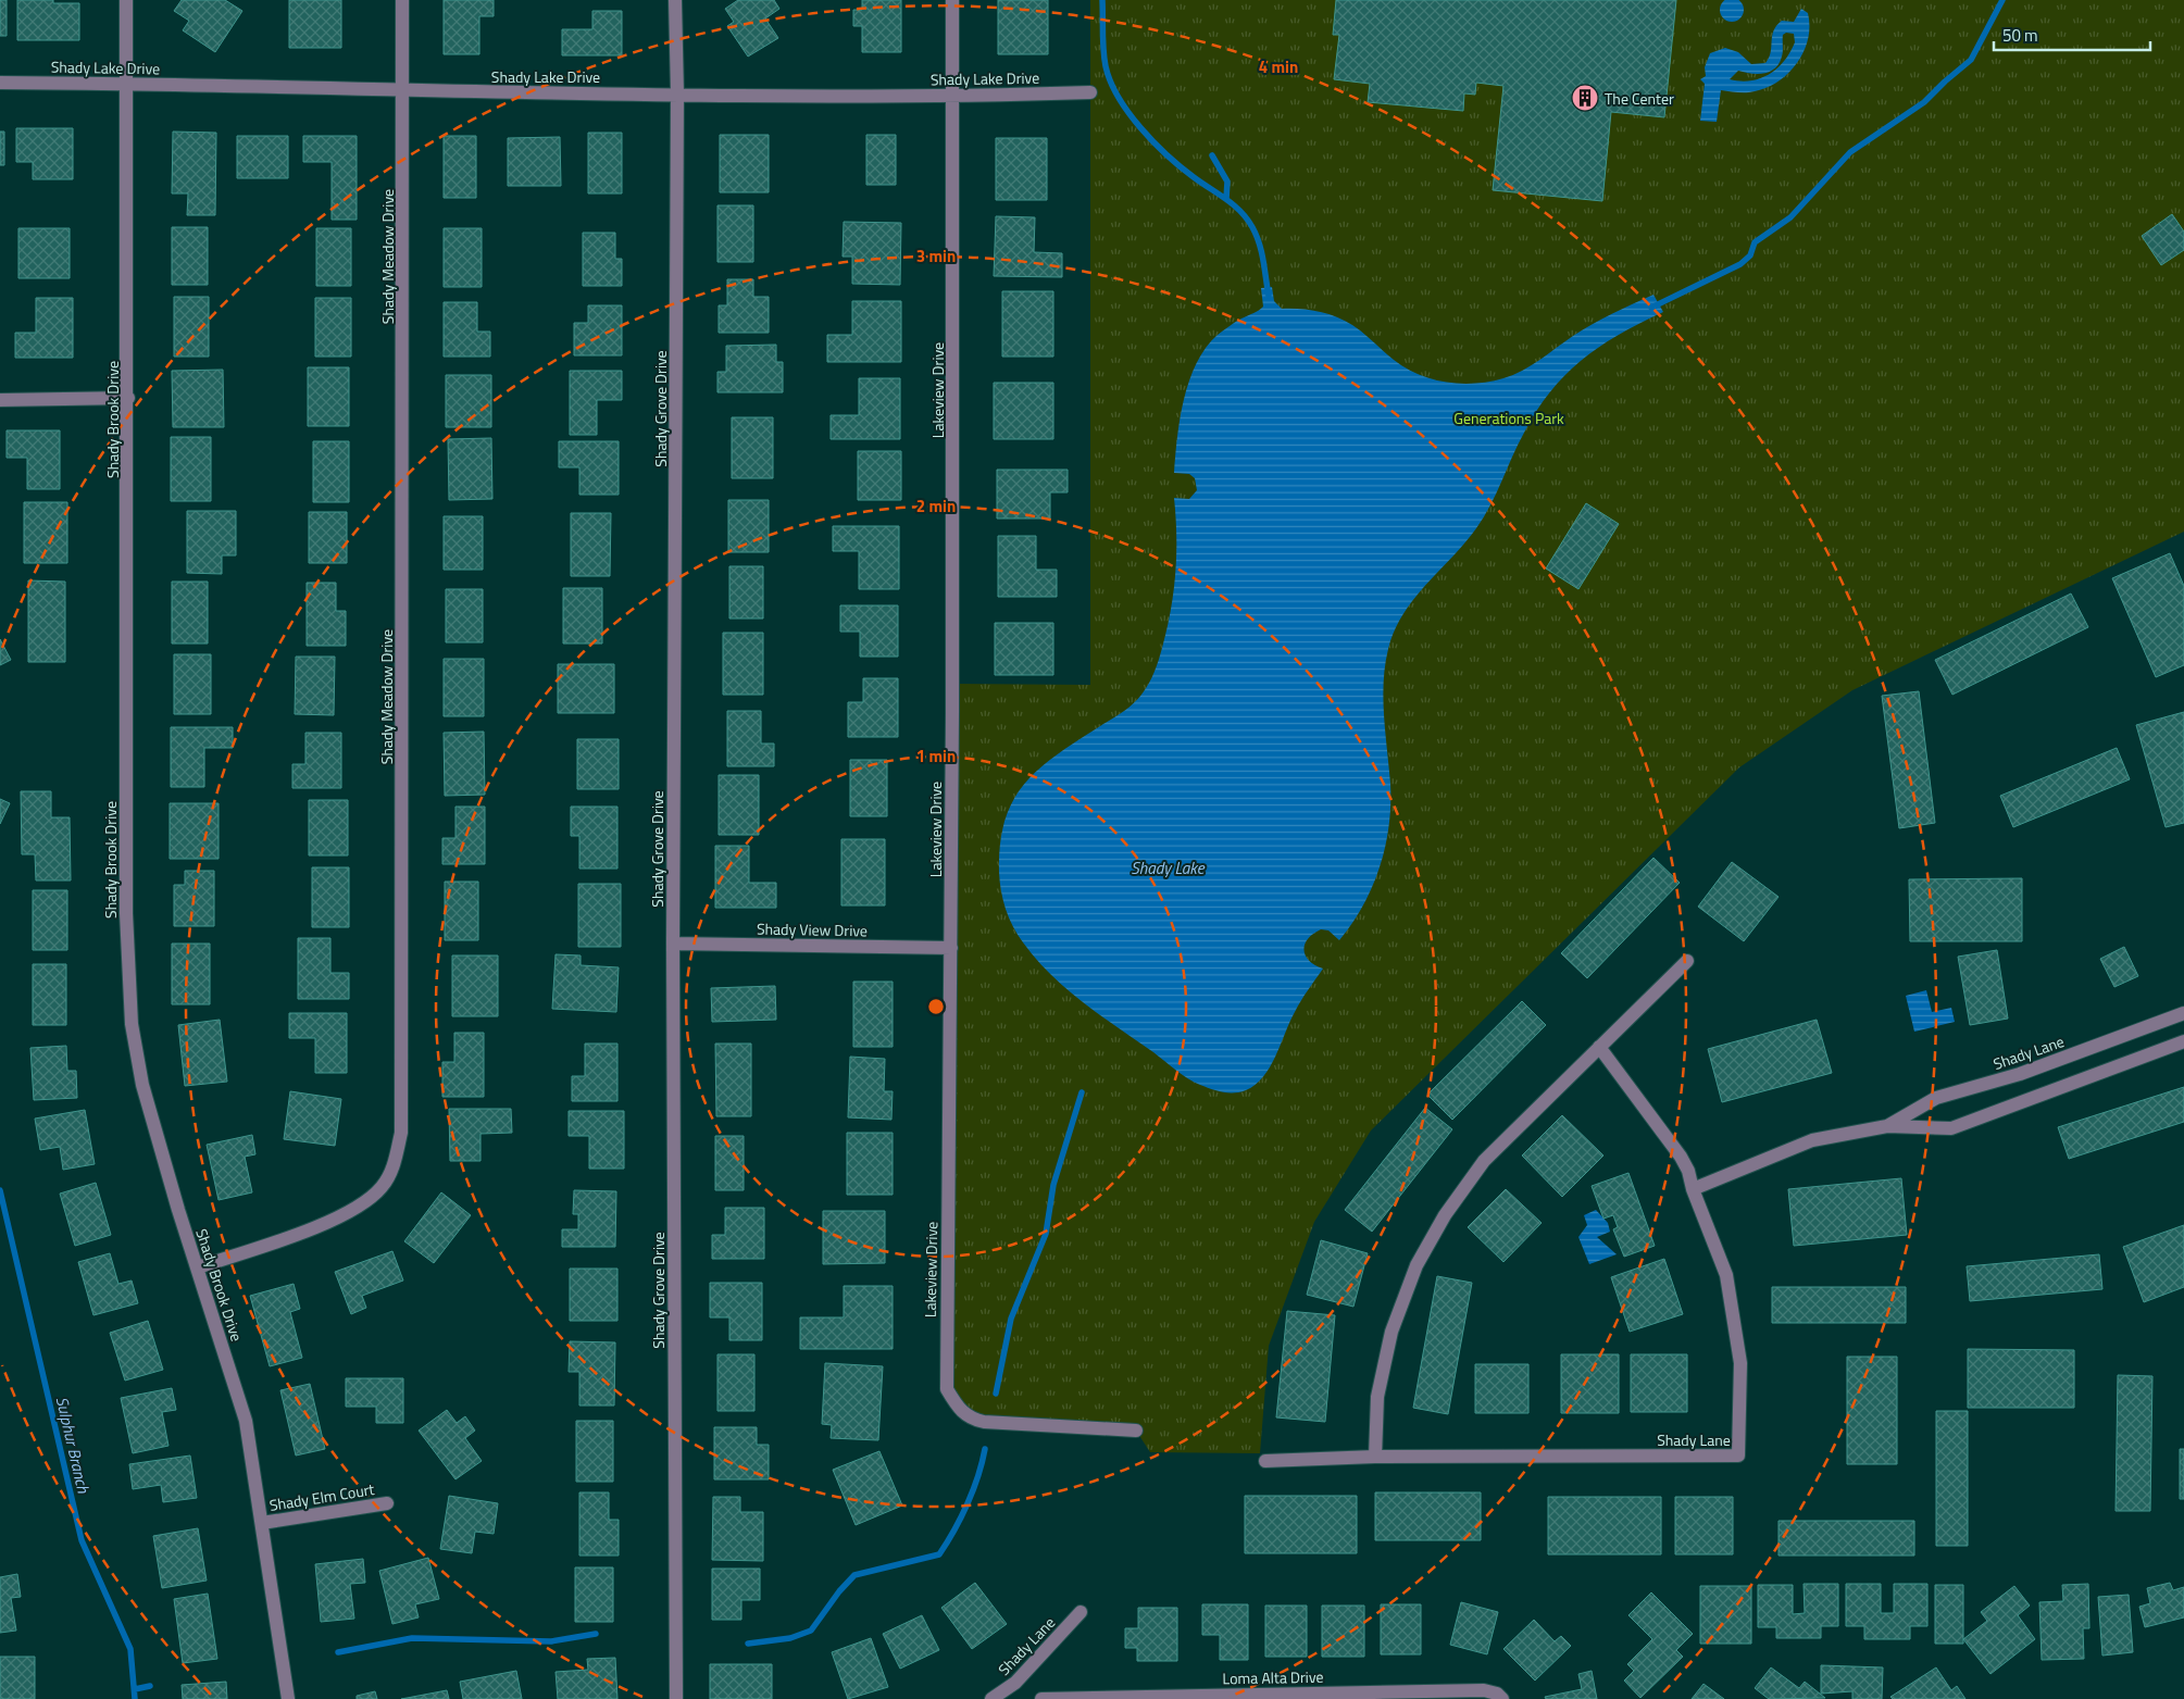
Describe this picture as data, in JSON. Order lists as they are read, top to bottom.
{
  "streets": {
    "street": [
      "Shady Lake Drive",
      "Shady Meadow Drive",
      "Lakeview Drive",
      "Shady Grove Drive",
      "Shady Brook Drive",
      "Shady View Drive",
      "Shady Lane",
      "Shady Elm Court",
      "Loma Alta Drive"
    ]
  },
  "crossings": [
    ["Shady Lake Drive", "Shady Meadow Drive"],
    ["Shady Lake Drive", "Lakeview Drive"],
    ["Shady Lake Drive", "Shady Grove Drive"],
    ["Shady Lake Drive", "Shady Brook Drive"],
    ["Shady Meadow Drive", "Shady Brook Drive"],
    ["Lakeview Drive", "Shady View Drive"],
    ["Shady Grove Drive", "Shady View Drive"],
    ["Shady Brook Drive", "Shady Elm Court"]
  ],
  "water": ["Shady Lake", "Sulphur Branch"],
  "parks": ["Generations Park"],
  "places": {
    "building": ["The Center"]
  },
  "scale_bar": "50 m",
  "rings": [
    "4 min",
    "3 min",
    "2 min",
    "1 min"
  ]
}
